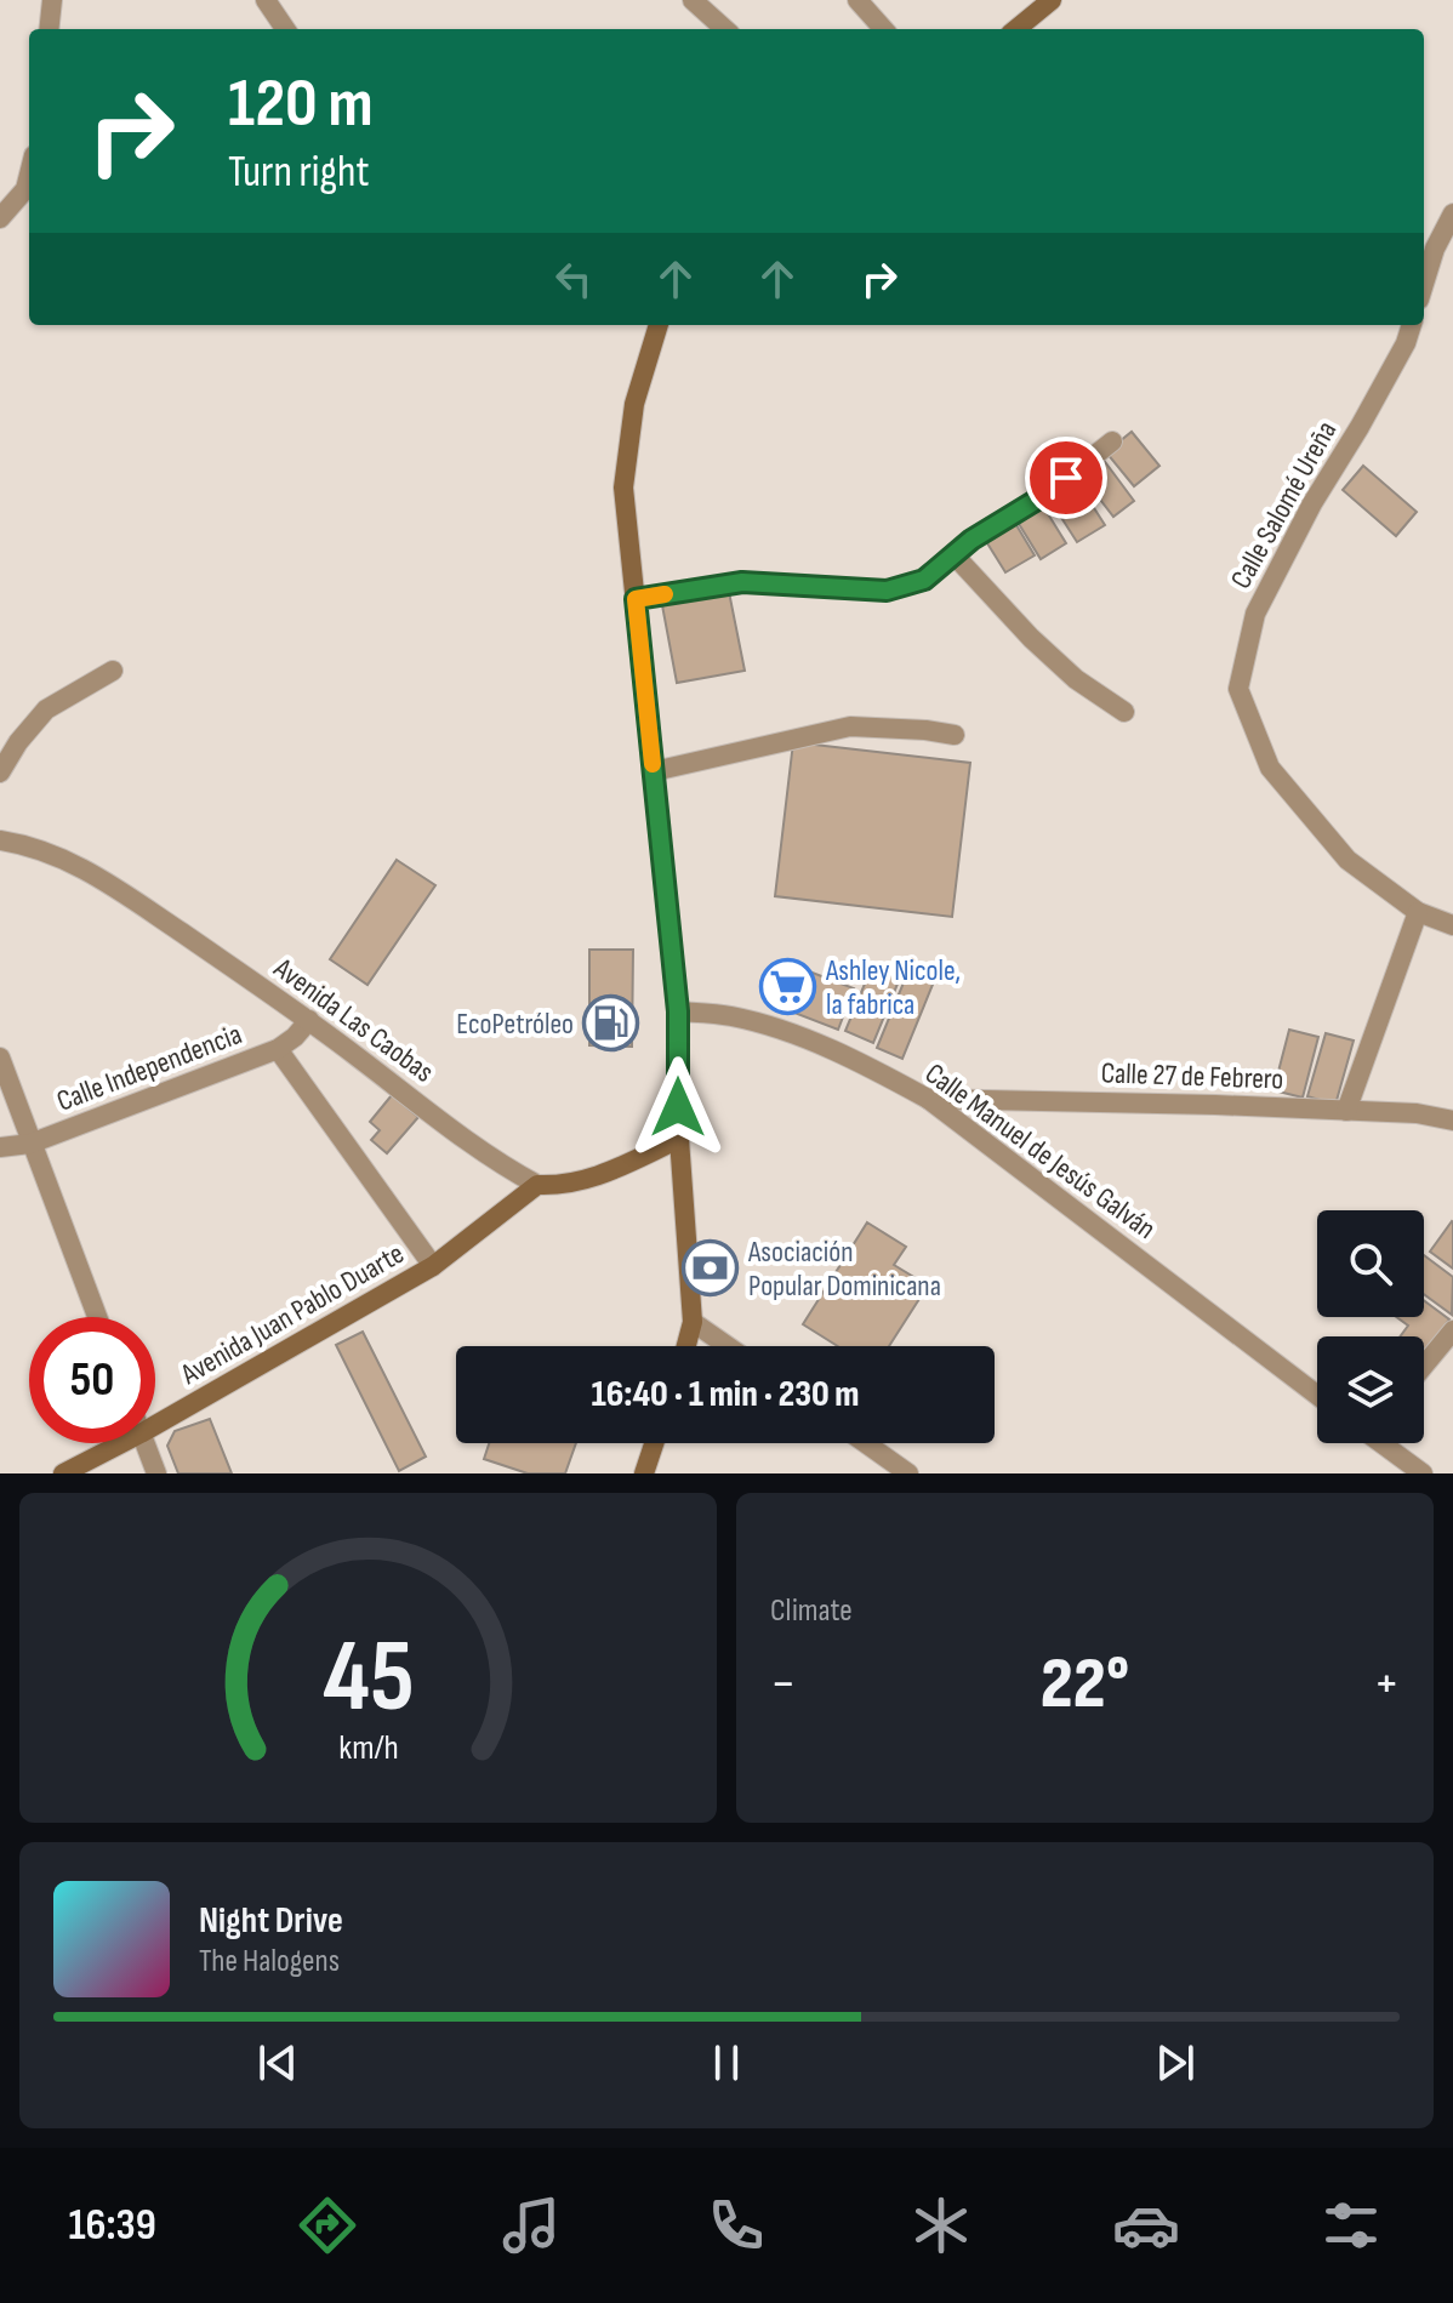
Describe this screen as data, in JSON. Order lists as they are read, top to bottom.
{
  "streets": {
    "main road": ["Avenida Juan Pablo Duarte"],
    "street": [
      "Calle Salomé Ureña",
      "Avenida Las Caobas",
      "Calle Independencia",
      "Calle 27 de Febrero",
      "Calle Manuel de Jesús Galván"
    ]
  },
  "crossings": [
    ["Avenida Las Caobas", "Calle Independencia"],
    ["Avenida Las Caobas", "Avenida Juan Pablo Duarte"],
    ["Calle 27 de Febrero", "Calle Manuel de Jesús Galván"]
  ],
  "places": {
    "supermarket": ["Ashley Nicole, la fabrica"],
    "fuel station": ["EcoPetróleo"],
    "bank": ["Asociación Popular Dominicana"]
  },
  "page": {
    "turn": ["120 m", "Turn right"],
    "limit": "50",
    "trip": "16:40 · 1 min · 230 m",
    "tile": "Climate",
    "heat": ["−", "22°", "+"],
    "song": ["Night Drive", "The Halogens"],
    "tabs": "16:39",
    "gauge": ["45", "km/h"]
  }
}
